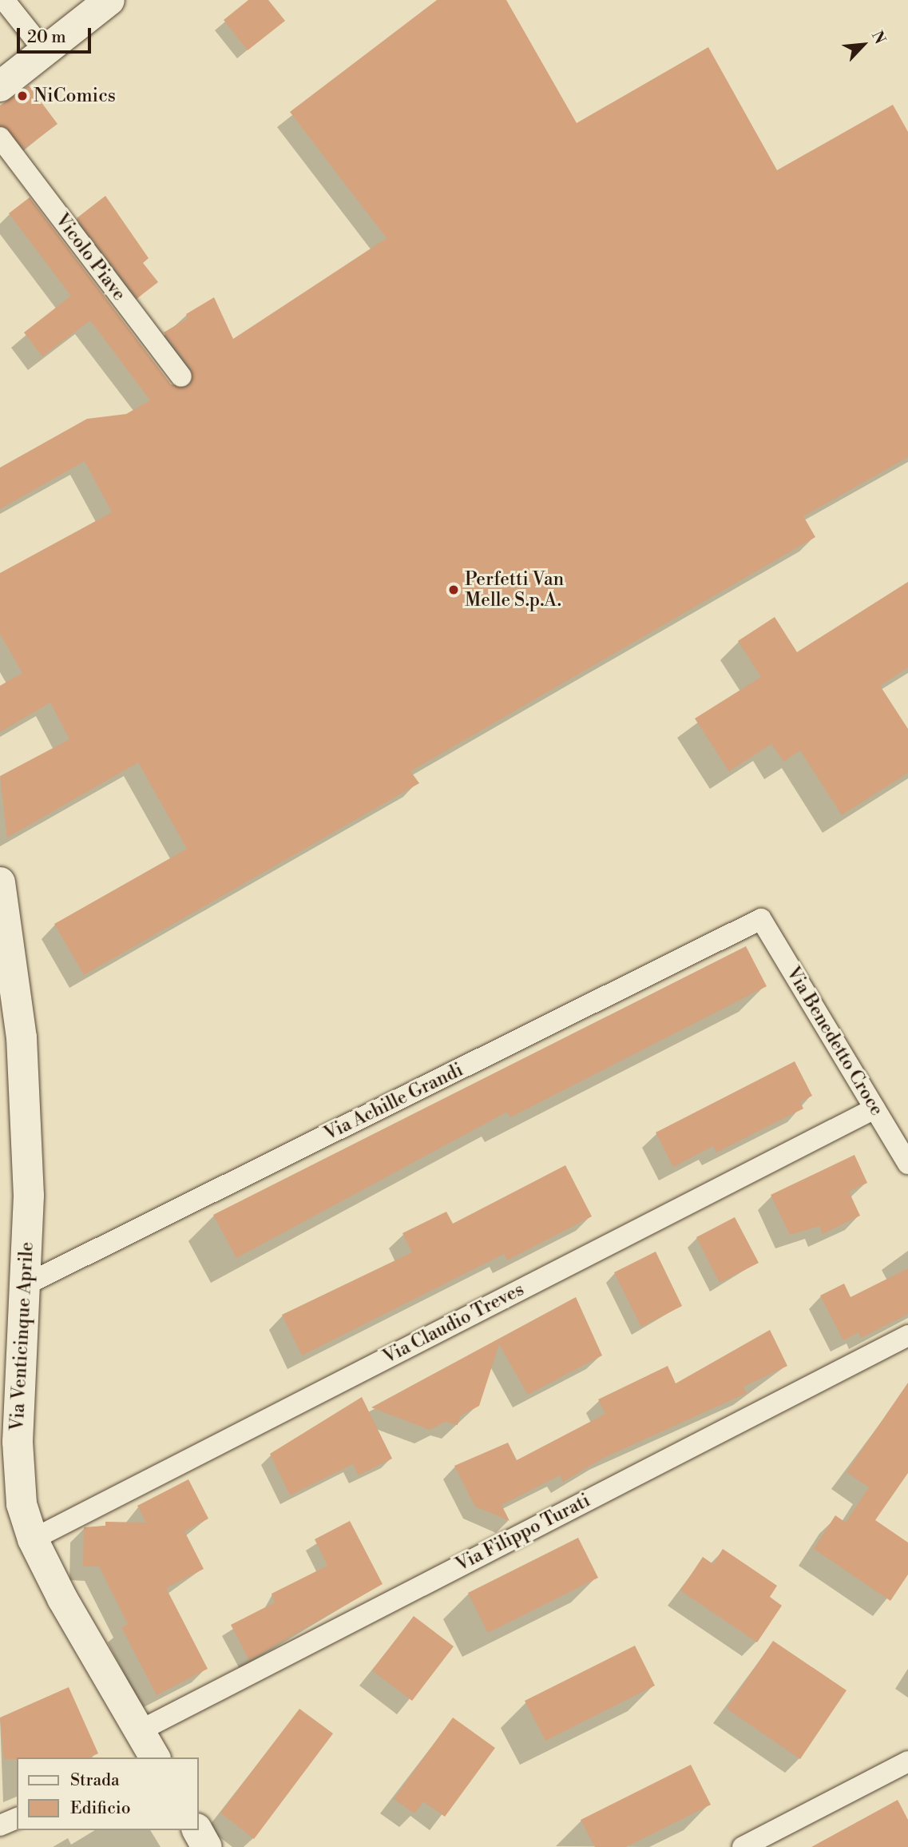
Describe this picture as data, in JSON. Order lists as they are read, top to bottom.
{
  "streets": {
    "street": [
      "Vicolo Piave",
      "Via Benedetto Croce",
      "Via Achille Grandi",
      "Via Claudio Treves",
      "Via Venticinque Aprile",
      "Via Filippo Turati"
    ]
  },
  "crossings": [
    ["Via Benedetto Croce", "Via Achille Grandi"],
    ["Via Benedetto Croce", "Via Claudio Treves"],
    ["Via Achille Grandi", "Via Venticinque Aprile"],
    ["Via Claudio Treves", "Via Venticinque Aprile"],
    ["Via Venticinque Aprile", "Via Filippo Turati"]
  ],
  "places": ["NiComics", "Perfetti Van Melle S.p.A."],
  "legend": ["Strada", "Edificio"],
  "scale_bar": "20 m",
  "north": "top right"
}
